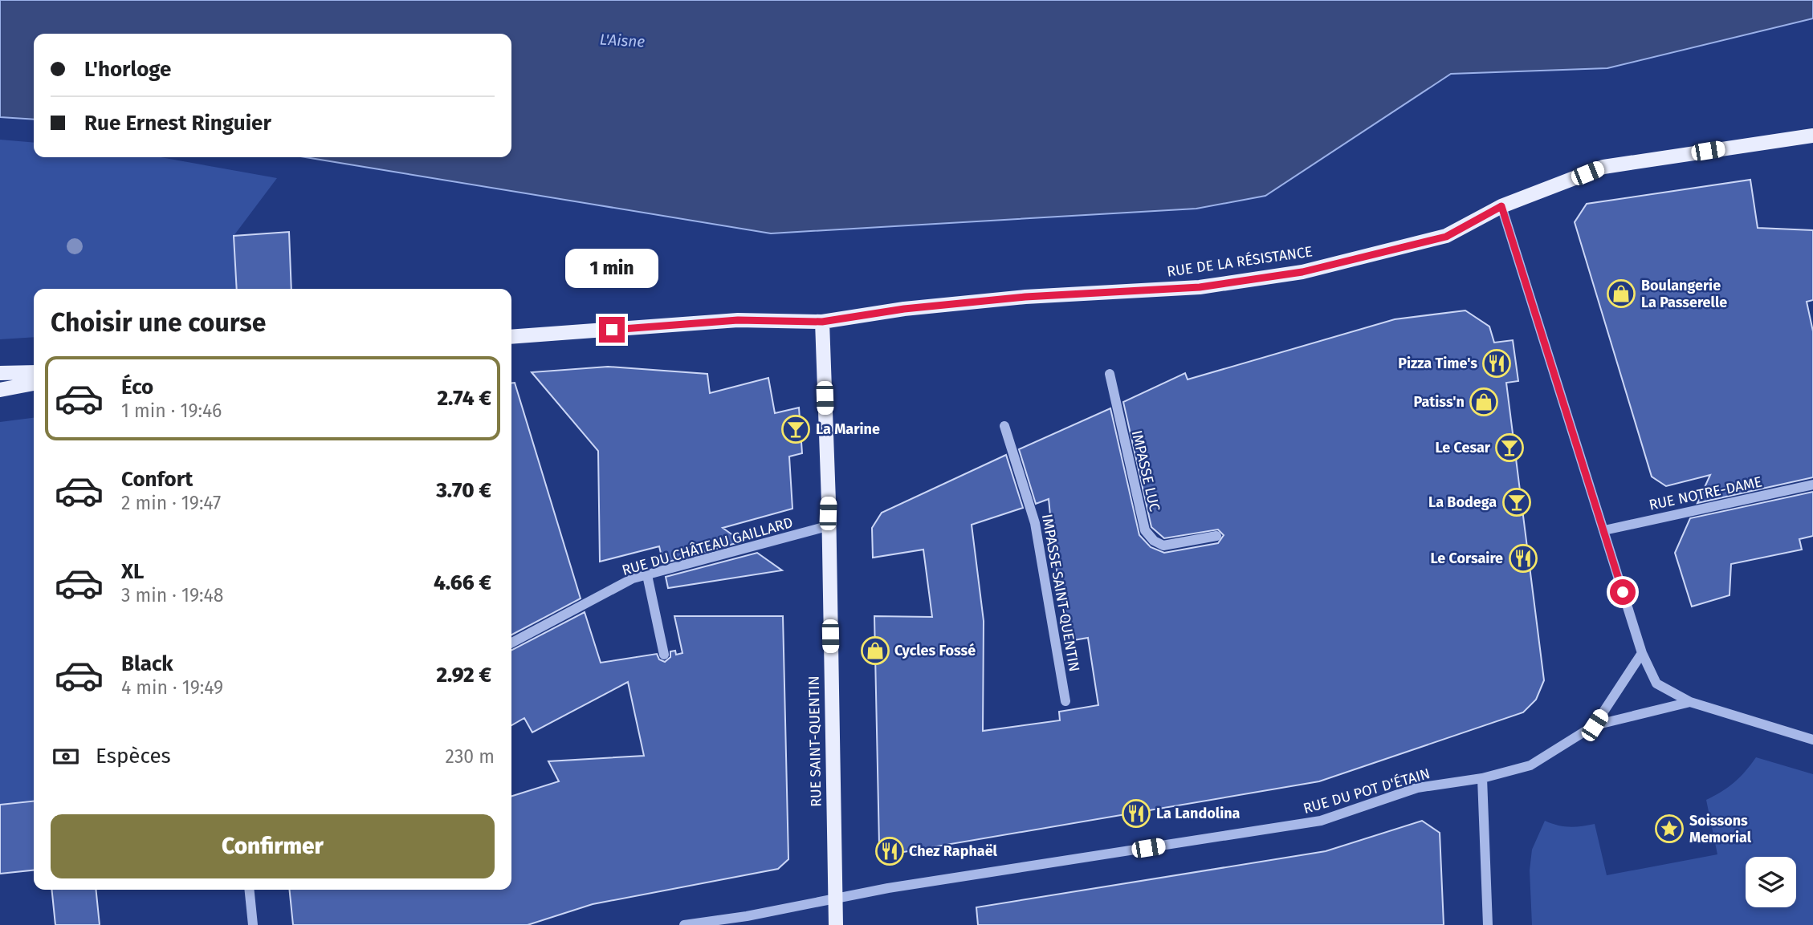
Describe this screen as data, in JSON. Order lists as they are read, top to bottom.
{
  "streets": {
    "main road": ["RUE DE LA RÉSISTANCE", "RUE SAINT-QUENTIN"],
    "street": [
      "IMPASSE LUC",
      "RUE NOTRE-DAME",
      "RUE DU CHÂTEAU GAILLARD",
      "IMPASSE SAINT-QUENTIN",
      "RUE DU POT D'ÉTAIN"
    ]
  },
  "crossings": [
    ["RUE DE LA RÉSISTANCE", "RUE SAINT-QUENTIN"],
    ["RUE DU CHÂTEAU GAILLARD", "RUE SAINT-QUENTIN"],
    ["RUE SAINT-QUENTIN", "RUE DU POT D'ÉTAIN"]
  ],
  "water": ["L'Aisne"],
  "places": {
    "shop": ["Boulangerie La Passerelle", "Patiss'n", "Cycles Fossé"],
    "restaurant": [
      "Pizza Time's",
      "Le Corsaire",
      "La Landolina",
      "Chez Raphaël"
    ],
    "bar": ["La Marine", "Le Cesar", "La Bodega"],
    "place": ["Soissons Memorial"]
  },
  "page": {
    "banner": ["L'horloge", "Rue Ernest Ringuier"],
    "bubble": "1 min",
    "heading": "Choisir une course",
    "list": [
      {
        "name": "Éco",
        "note": "1 min · 19:46",
        "value": "2.74 €"
      },
      {
        "name": "Confort",
        "note": "2 min · 19:47",
        "value": "3.70 €"
      },
      {
        "name": "XL",
        "note": "3 min · 19:48",
        "value": "4.66 €"
      },
      {
        "name": "Black",
        "note": "4 min · 19:49",
        "value": "2.92 €"
      }
    ],
    "pay": ["Espèces", "230 m"],
    "buttons": "Confirmer"
  }
}
